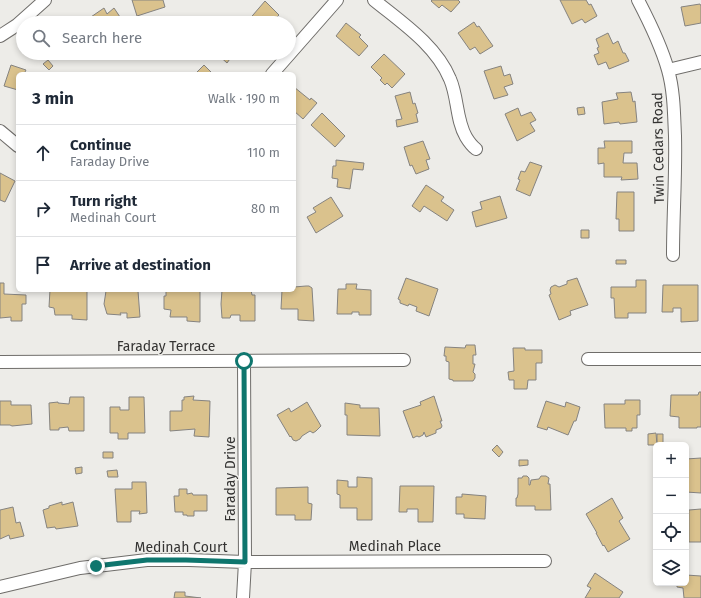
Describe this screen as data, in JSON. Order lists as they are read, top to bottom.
{
  "streets": {
    "street": [
      "Twin Cedars Road",
      "Faraday Terrace",
      "Faraday Drive",
      "Medinah Place",
      "Medinah Court"
    ]
  },
  "crossings": [
    ["Faraday Terrace", "Faraday Drive"],
    ["Faraday Drive", "Medinah Place"],
    ["Faraday Drive", "Medinah Court"],
    ["Medinah Place", "Medinah Court"]
  ],
  "page": {
    "search": "Search here",
    "heading": ["3 min", "Walk · 190 m"],
    "list": [
      ["Continue", "Faraday Drive", "110 m"],
      ["Turn right", "Medinah Court", "80 m"],
      "Arrive at destination"
    ],
    "map_buttons": ["+", "−"]
  }
}
